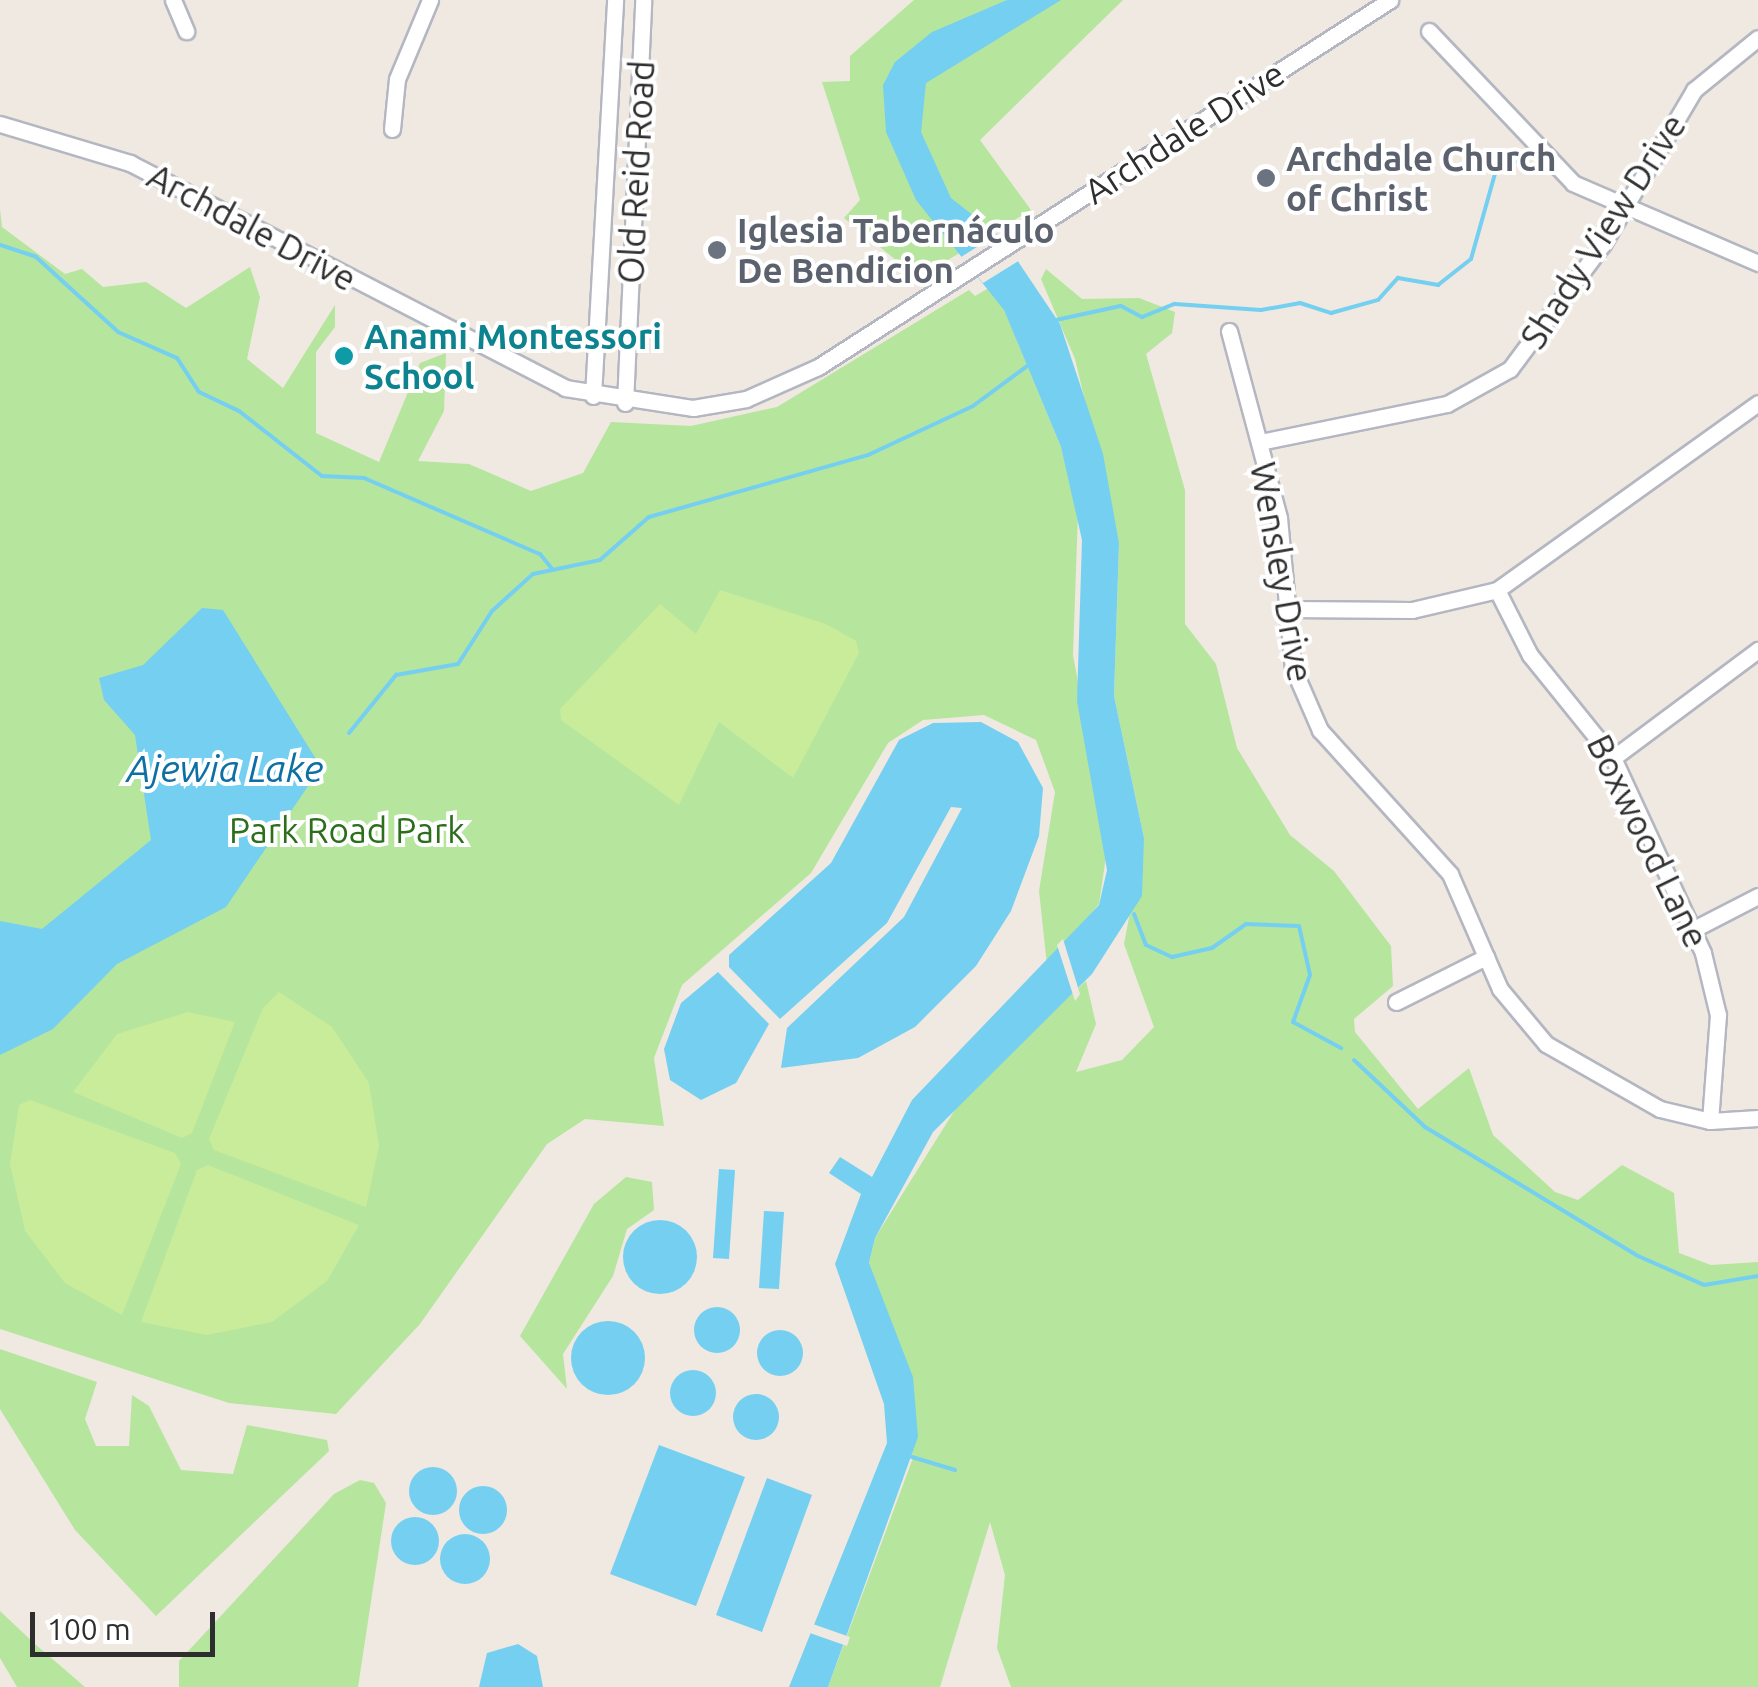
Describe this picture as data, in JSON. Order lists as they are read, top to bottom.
{
  "streets": {
    "street": [
      "Archdale Drive",
      "Old Reid Road",
      "Shady View Drive",
      "Wensley Drive",
      "Boxwood Lane"
    ]
  },
  "crossings": [
    ["Archdale Drive", "Old Reid Road"],
    ["Shady View Drive", "Wensley Drive"],
    ["Wensley Drive", "Boxwood Lane"]
  ],
  "water": ["Ajewia Lake"],
  "parks": ["Park Road Park"],
  "places": ["Archdale Church of Christ", "Iglesia Tabernáculo De Bendicion", "Anami Montessori School"],
  "scale_bar": "100 m"
}
